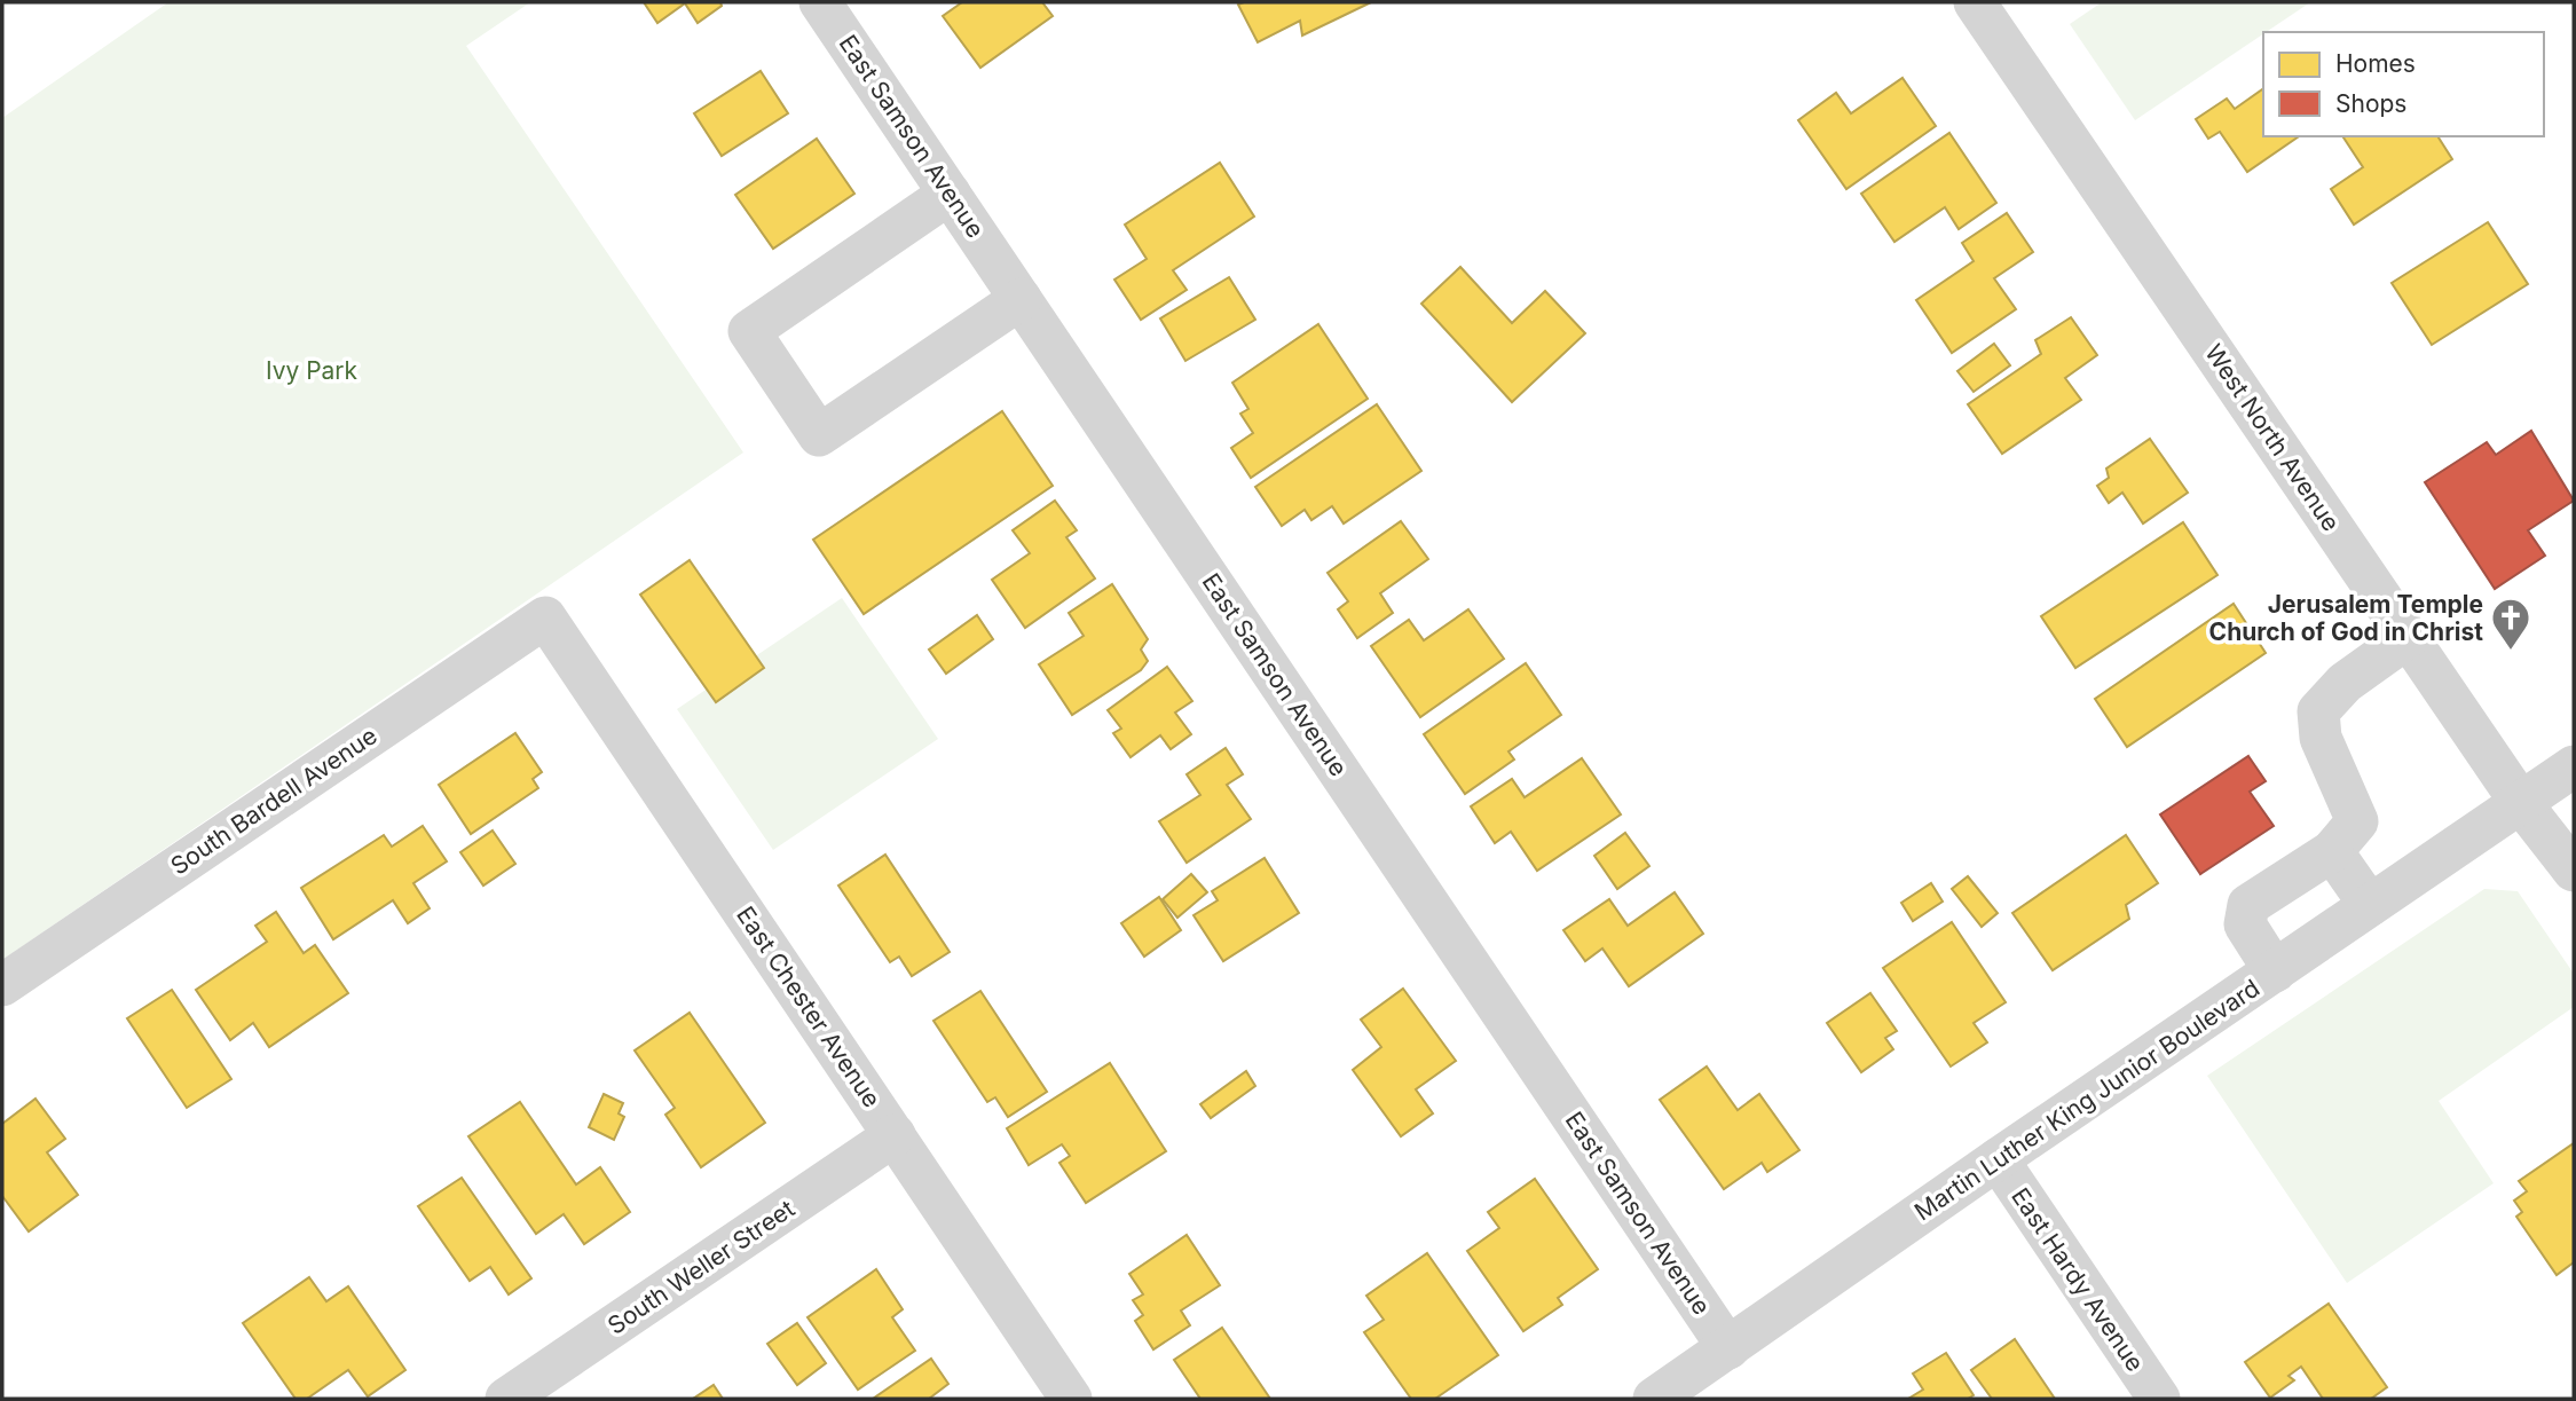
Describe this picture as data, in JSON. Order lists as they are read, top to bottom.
{
  "streets": {
    "street": [
      "East Samson Avenue",
      "West North Avenue",
      "South Bardell Avenue",
      "East Chester Avenue",
      "Martin Luther King Junior Boulevard",
      "South Weller Street",
      "East Hardy Avenue"
    ]
  },
  "crossings": [
    ["East Samson Avenue", "Martin Luther King Junior Boulevard"],
    ["West North Avenue", "Martin Luther King Junior Boulevard"],
    ["South Bardell Avenue", "East Chester Avenue"],
    ["East Chester Avenue", "South Weller Street"],
    ["Martin Luther King Junior Boulevard", "East Hardy Avenue"]
  ],
  "parks": ["Ivy Park"],
  "places": {
    "church": ["Jerusalem Temple Church of God in Christ"]
  },
  "legend": ["Homes", "Shops"]
}
